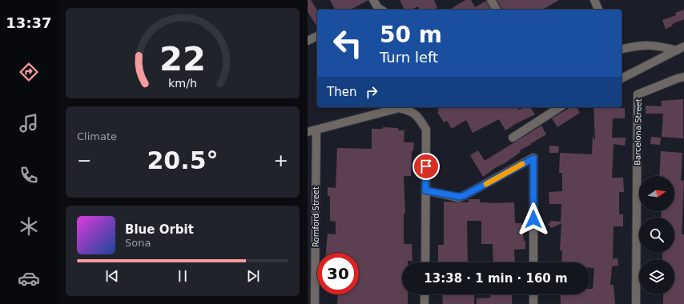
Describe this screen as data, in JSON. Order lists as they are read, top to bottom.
{
  "streets": {
    "street": ["Barcelona Street", "Romford Street"]
  },
  "north": "right",
  "page": {
    "tabs": "13:37",
    "turn": ["50 m", "Turn left"],
    "then": "Then",
    "tile": "Climate",
    "heat": ["−", "20.5°", "+"],
    "song": ["Blue Orbit", "Sona"],
    "limit": "30",
    "trip": "13:38 · 1 min · 160 m",
    "gauge": ["22", "km/h"]
  }
}
